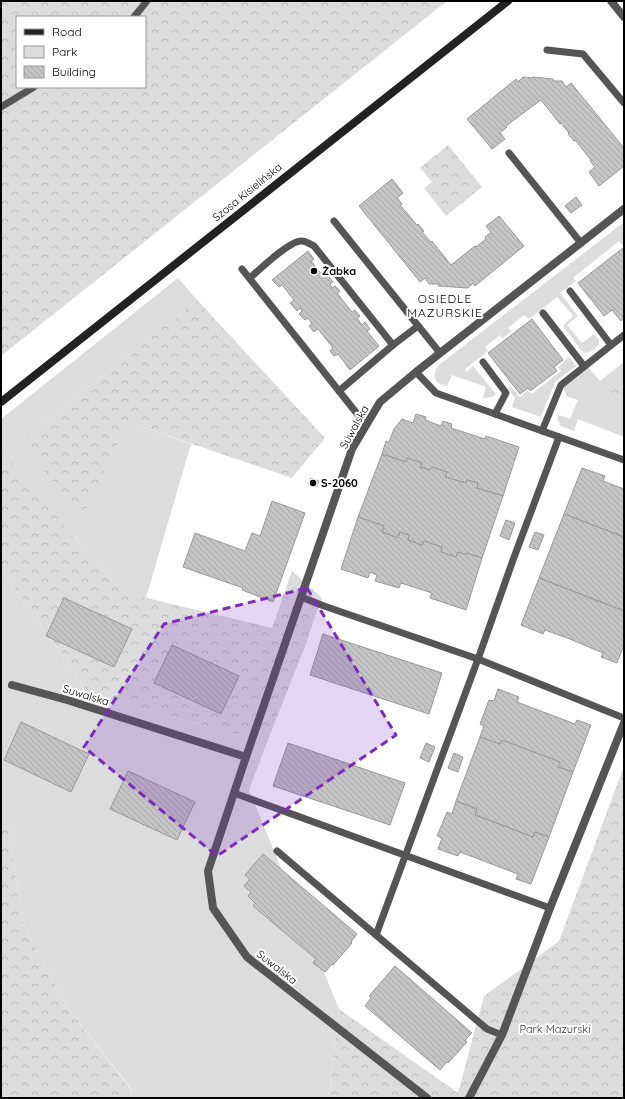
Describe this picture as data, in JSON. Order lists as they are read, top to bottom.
{
  "streets": {
    "street": ["Szosa Kisielińska", "Suwalska"]
  },
  "districts": ["OSIEDLE MAZURSKIE"],
  "parks": ["Park Mazurski"],
  "places": ["Żabka", "S-2060"],
  "legend": ["Road", "Park", "Building"]
}
